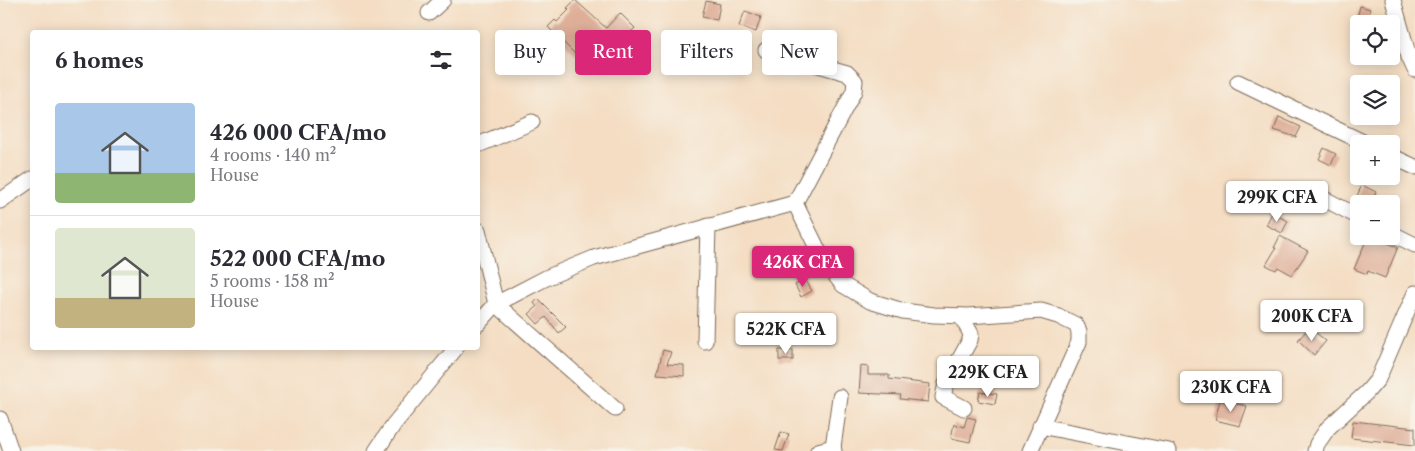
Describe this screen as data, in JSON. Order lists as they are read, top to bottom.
{
  "page": {
    "map_buttons": ["+", "−"],
    "chip": [
      "Buy",
      "Rent",
      "Filters",
      "New"
    ],
    "heading": "6 homes",
    "list": [
      {
        "name": "426 000 CFA/mo",
        "note": "4 rooms · 140 m² · House"
      },
      {
        "name": "522 000 CFA/mo",
        "note": "5 rooms · 158 m² · House"
      }
    ],
    "price": [
      "299K CFA",
      "426K CFA",
      "200K CFA",
      "522K CFA",
      "229K CFA",
      "230K CFA"
    ]
  }
}
